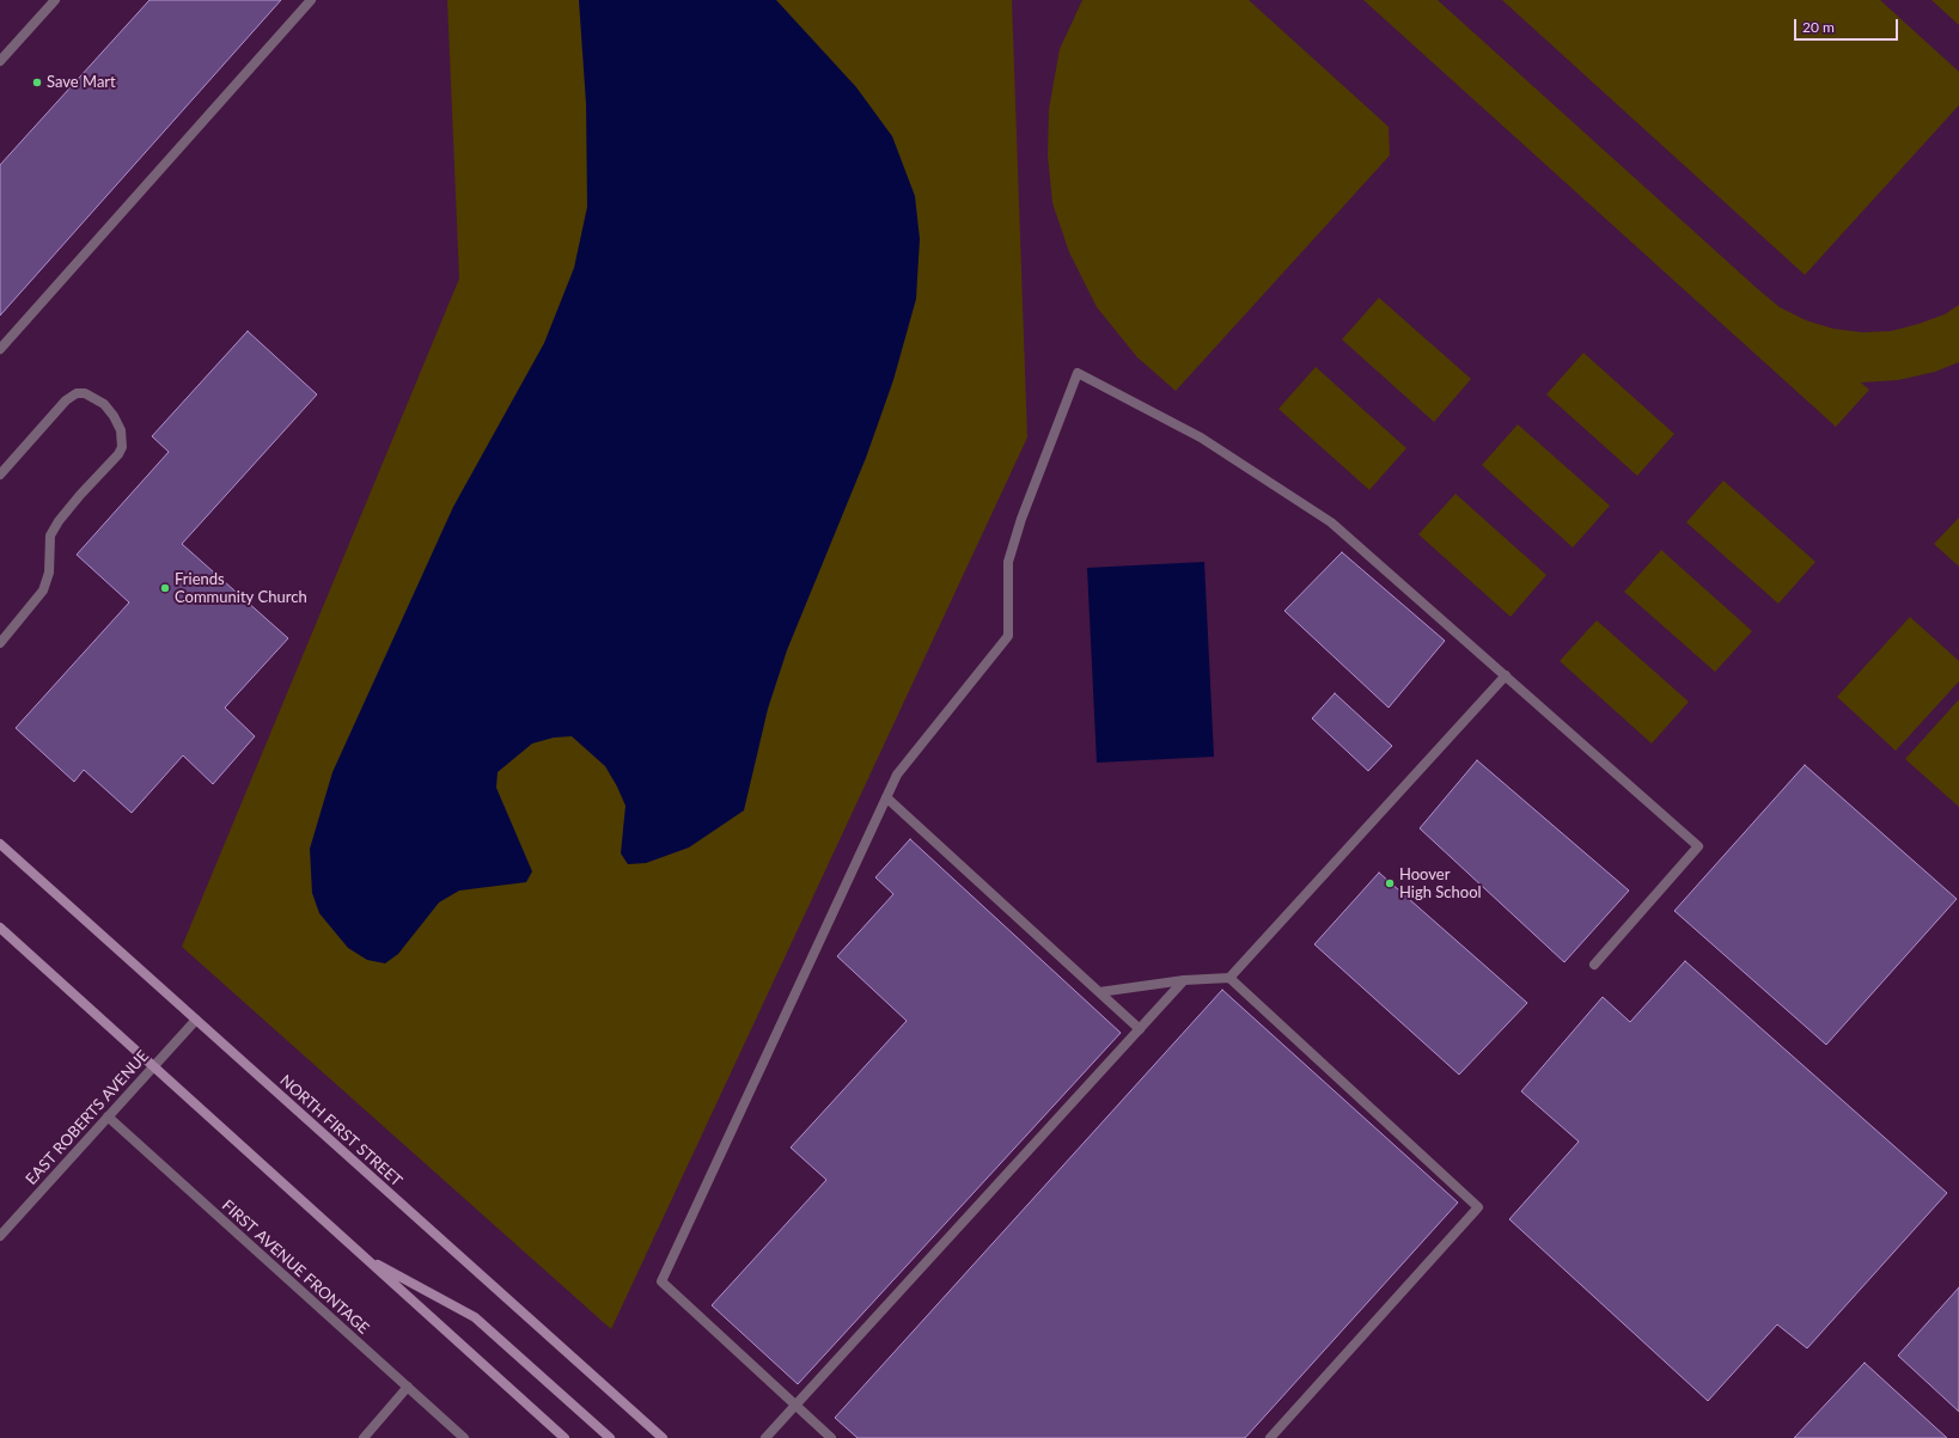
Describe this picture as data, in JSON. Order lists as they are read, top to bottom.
{
  "streets": {
    "main road": ["NORTH FIRST STREET"],
    "street": ["EAST ROBERTS AVENUE", "FIRST AVENUE FRONTAGE"]
  },
  "crossings": [
    ["EAST ROBERTS AVENUE", "NORTH FIRST STREET"],
    ["EAST ROBERTS AVENUE", "FIRST AVENUE FRONTAGE"]
  ],
  "places": ["Save Mart", "Friends Community Church", "Hoover High School"],
  "scale_bar": "20 m"
}
